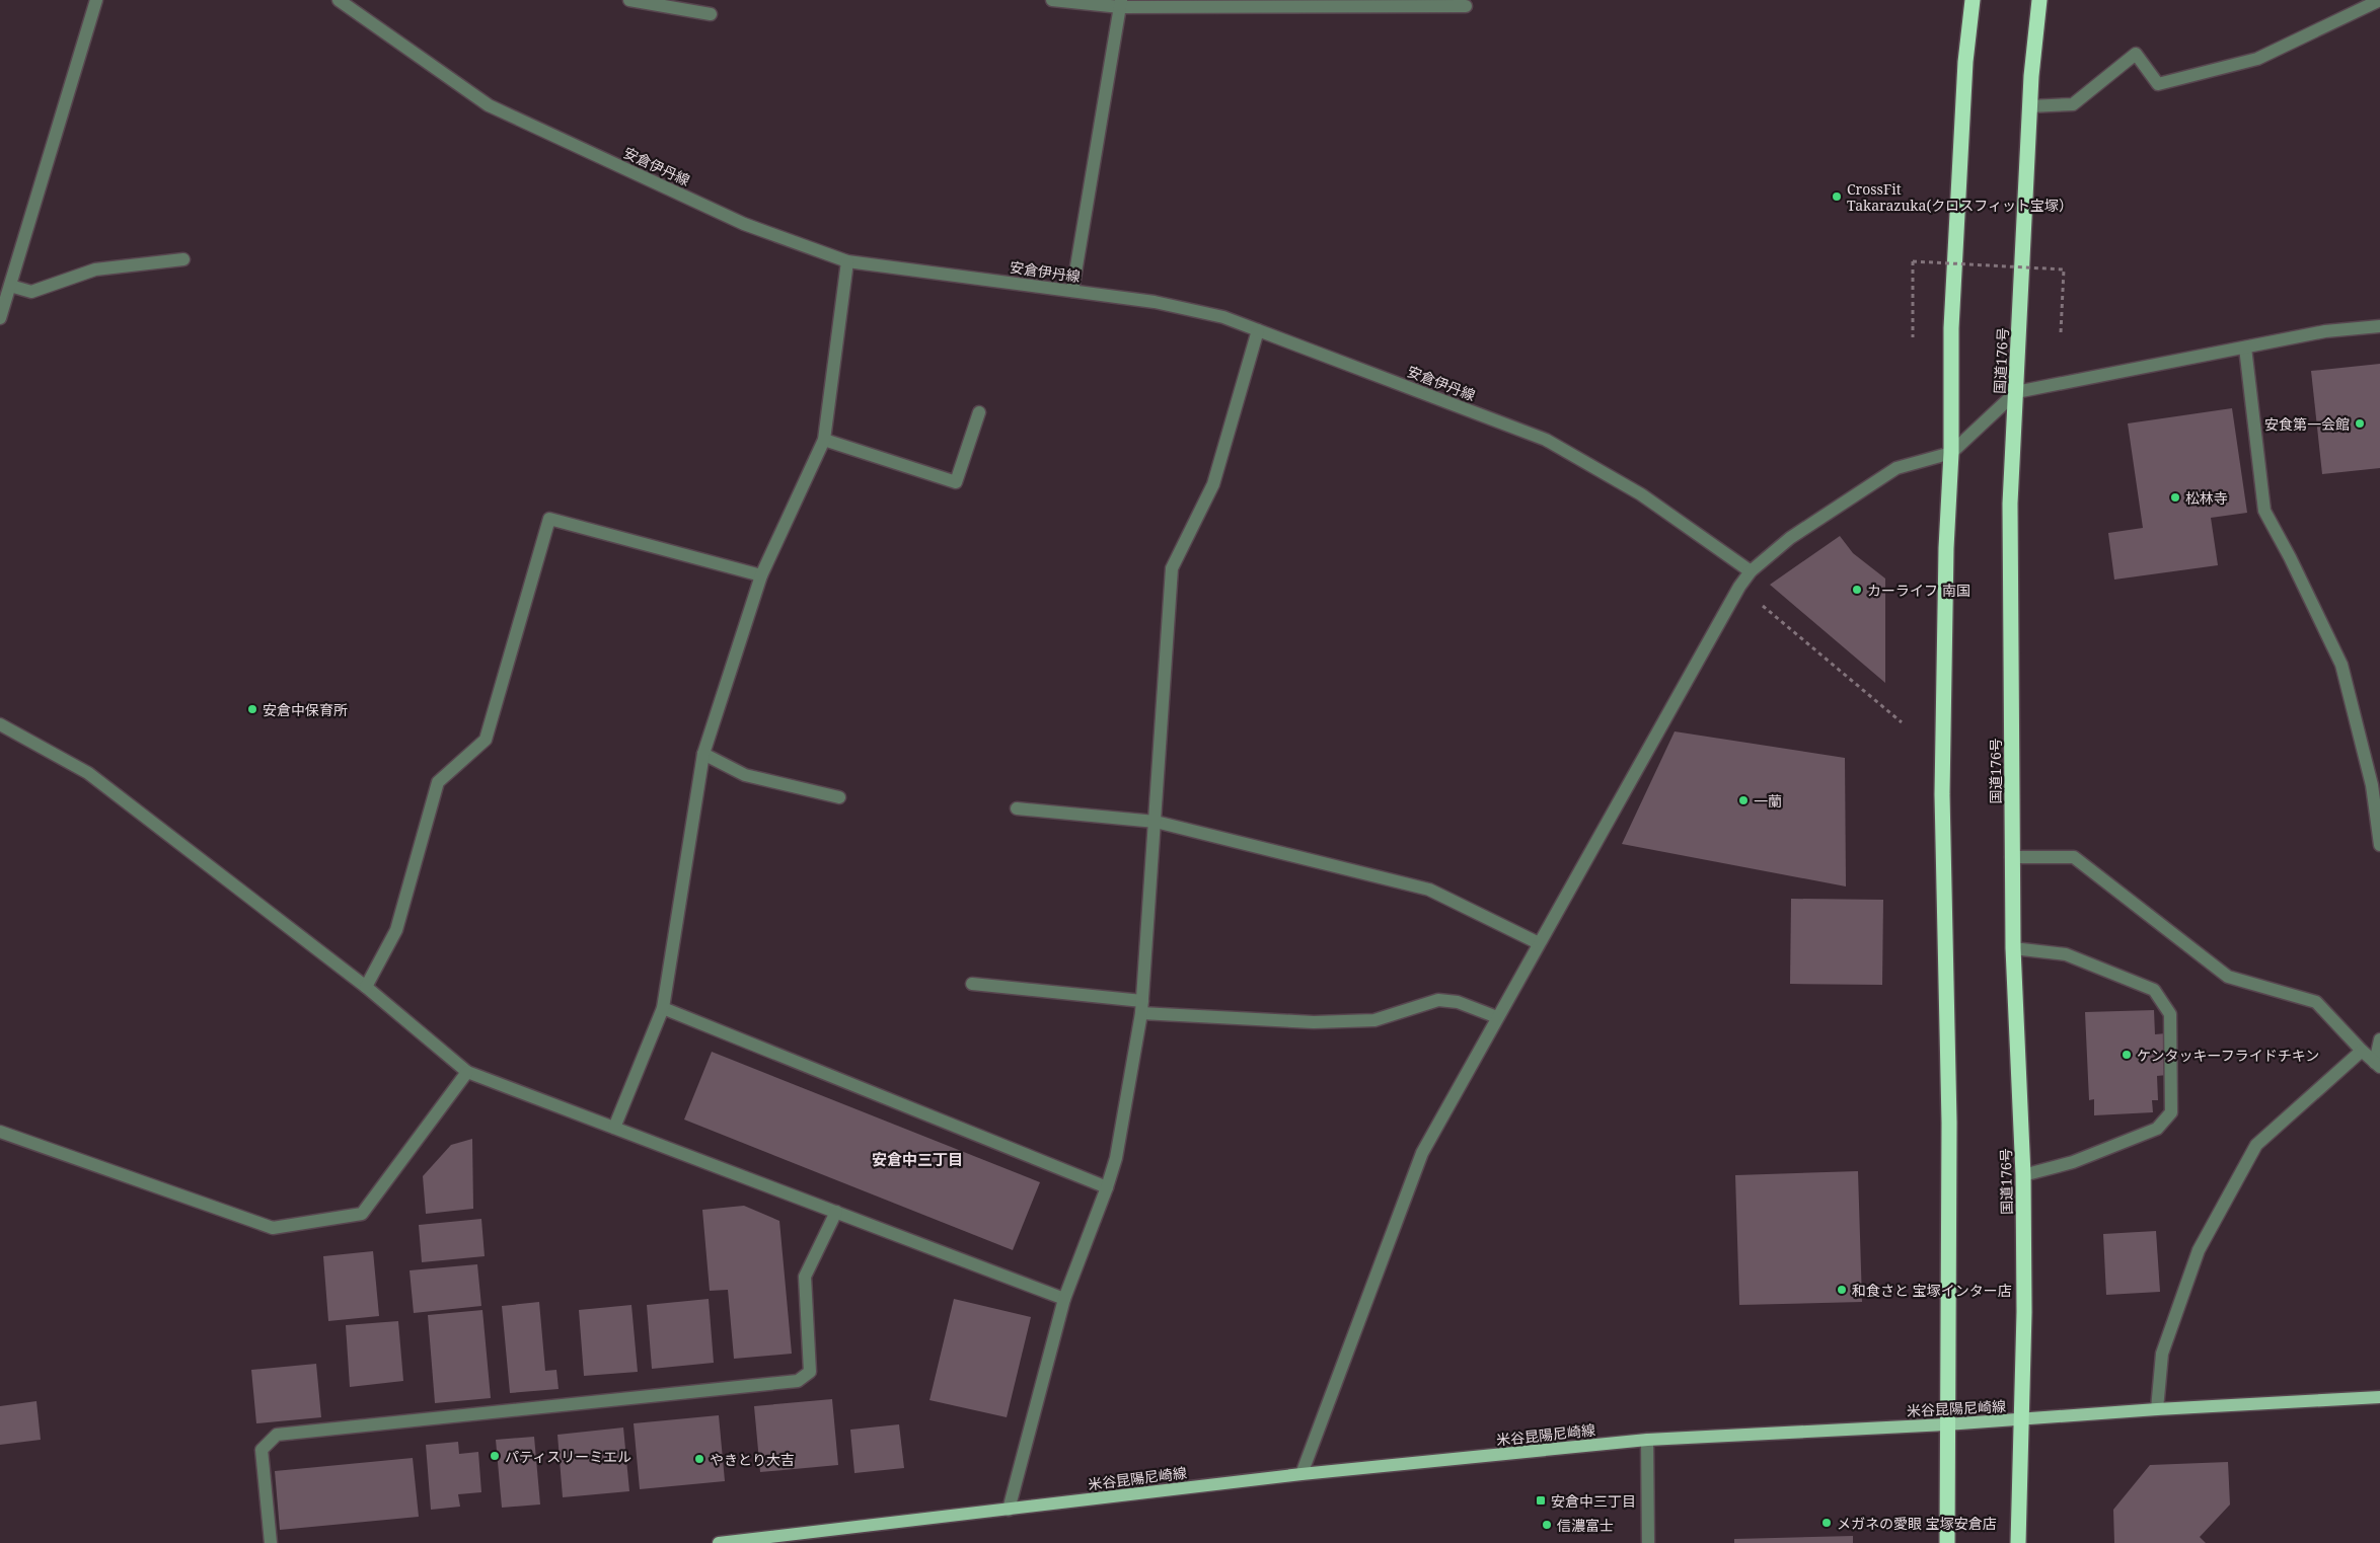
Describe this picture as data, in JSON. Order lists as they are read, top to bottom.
{
  "streets": {
    "highway": ["国道176号"],
    "main road": ["米谷昆陽尼崎線"],
    "street": ["安倉伊丹線"]
  },
  "crossings": [
    ["国道176号", "米谷昆陽尼崎線"]
  ],
  "districts": ["安倉中三丁目"],
  "places": {
    "other": [
      "CrossFit Takarazuka(クロスフィット宝塚）",
      "安食第一会館",
      "松林寺",
      "カーライフ 南国",
      "安倉中保育所",
      "一蘭",
      "ケンタッキーフライドチキン",
      "和食さと 宝塚インター店",
      "パティスリーミエル",
      "やきとり大吉",
      "メガネの愛眼 宝塚安倉店",
      "信濃富士"
    ],
    "transit": ["安倉中三丁目"]
  }
}
